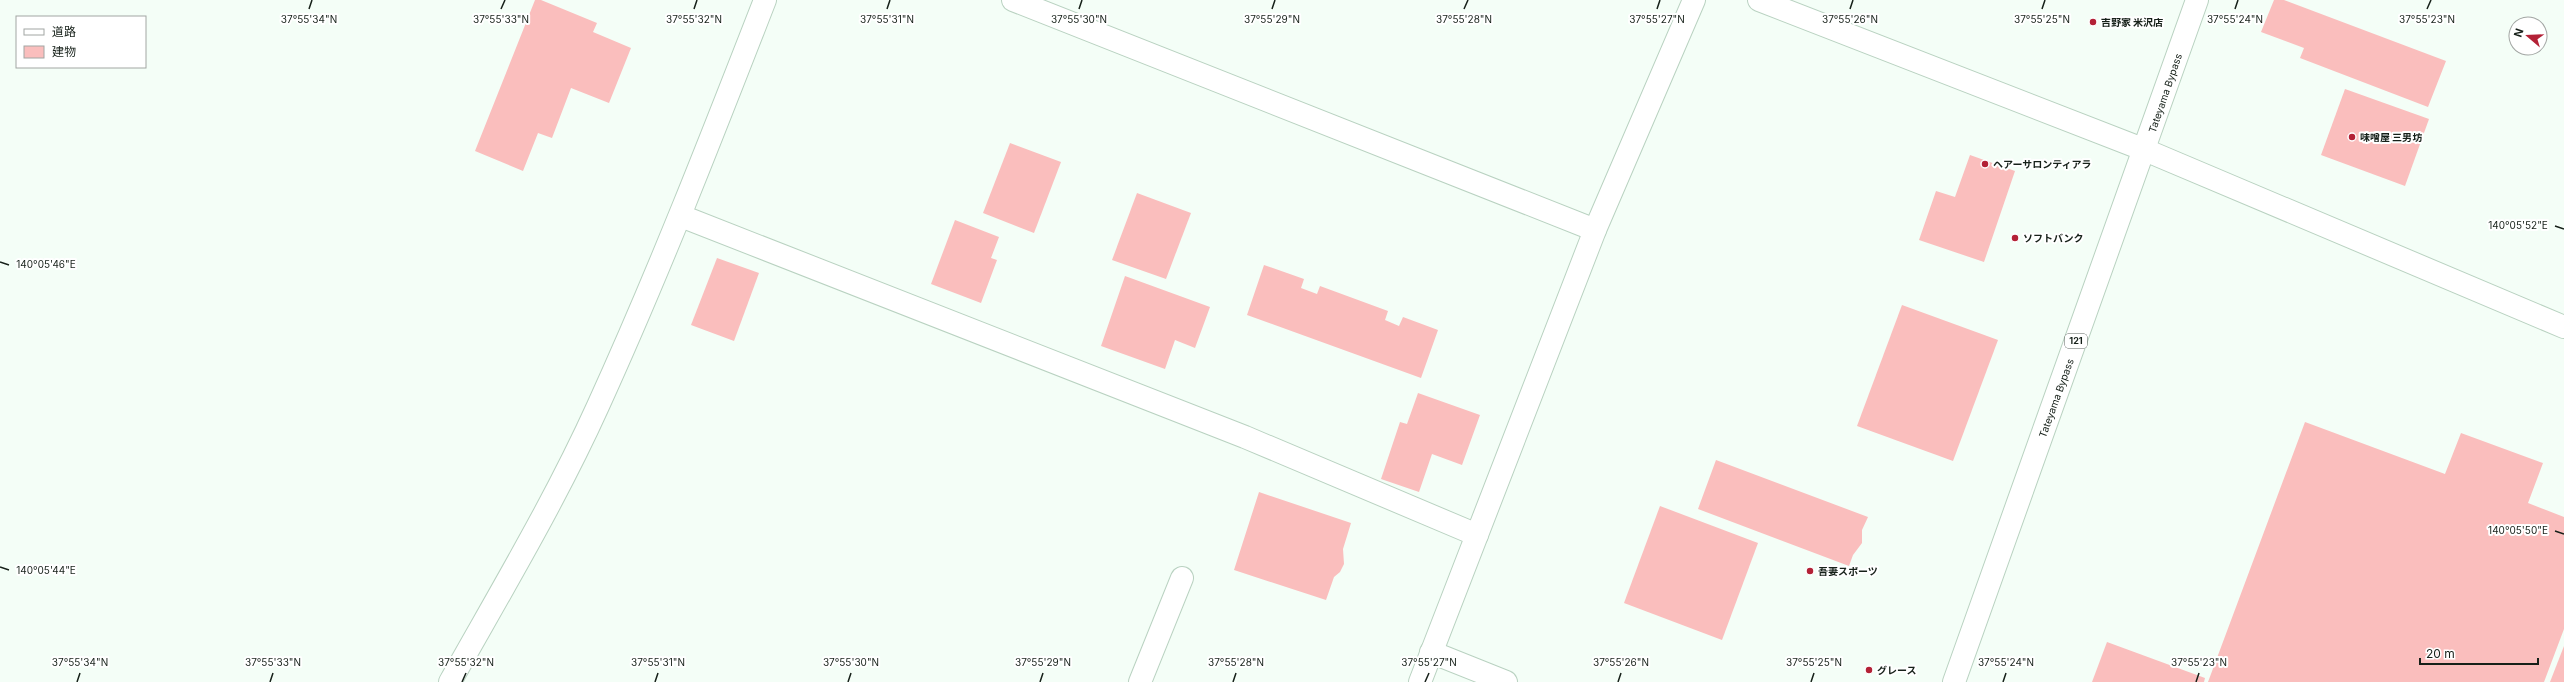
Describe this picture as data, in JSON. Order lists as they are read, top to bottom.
{
  "streets": {
    "main road": ["Tateyama Bypass", "121"]
  },
  "places": [
    "吉野家 米沢店",
    "味噌屋 三男坊",
    "ヘアーサロンティアラ",
    "ソフトバンク",
    "吾妻スポーツ",
    "グレース"
  ],
  "legend": ["道路", "建物"],
  "scale_bar": "20 m",
  "north": "left",
  "coordinates": [
    "37°55'34\"N",
    "37°55'33\"N",
    "37°55'32\"N",
    "37°55'31\"N",
    "37°55'30\"N",
    "37°55'29\"N",
    "37°55'28\"N",
    "37°55'27\"N",
    "37°55'26\"N",
    "37°55'25\"N",
    "37°55'24\"N",
    "37°55'23\"N",
    "140°05'52\"E",
    "140°05'46\"E",
    "140°05'50\"E",
    "140°05'44\"E"
  ]
}
